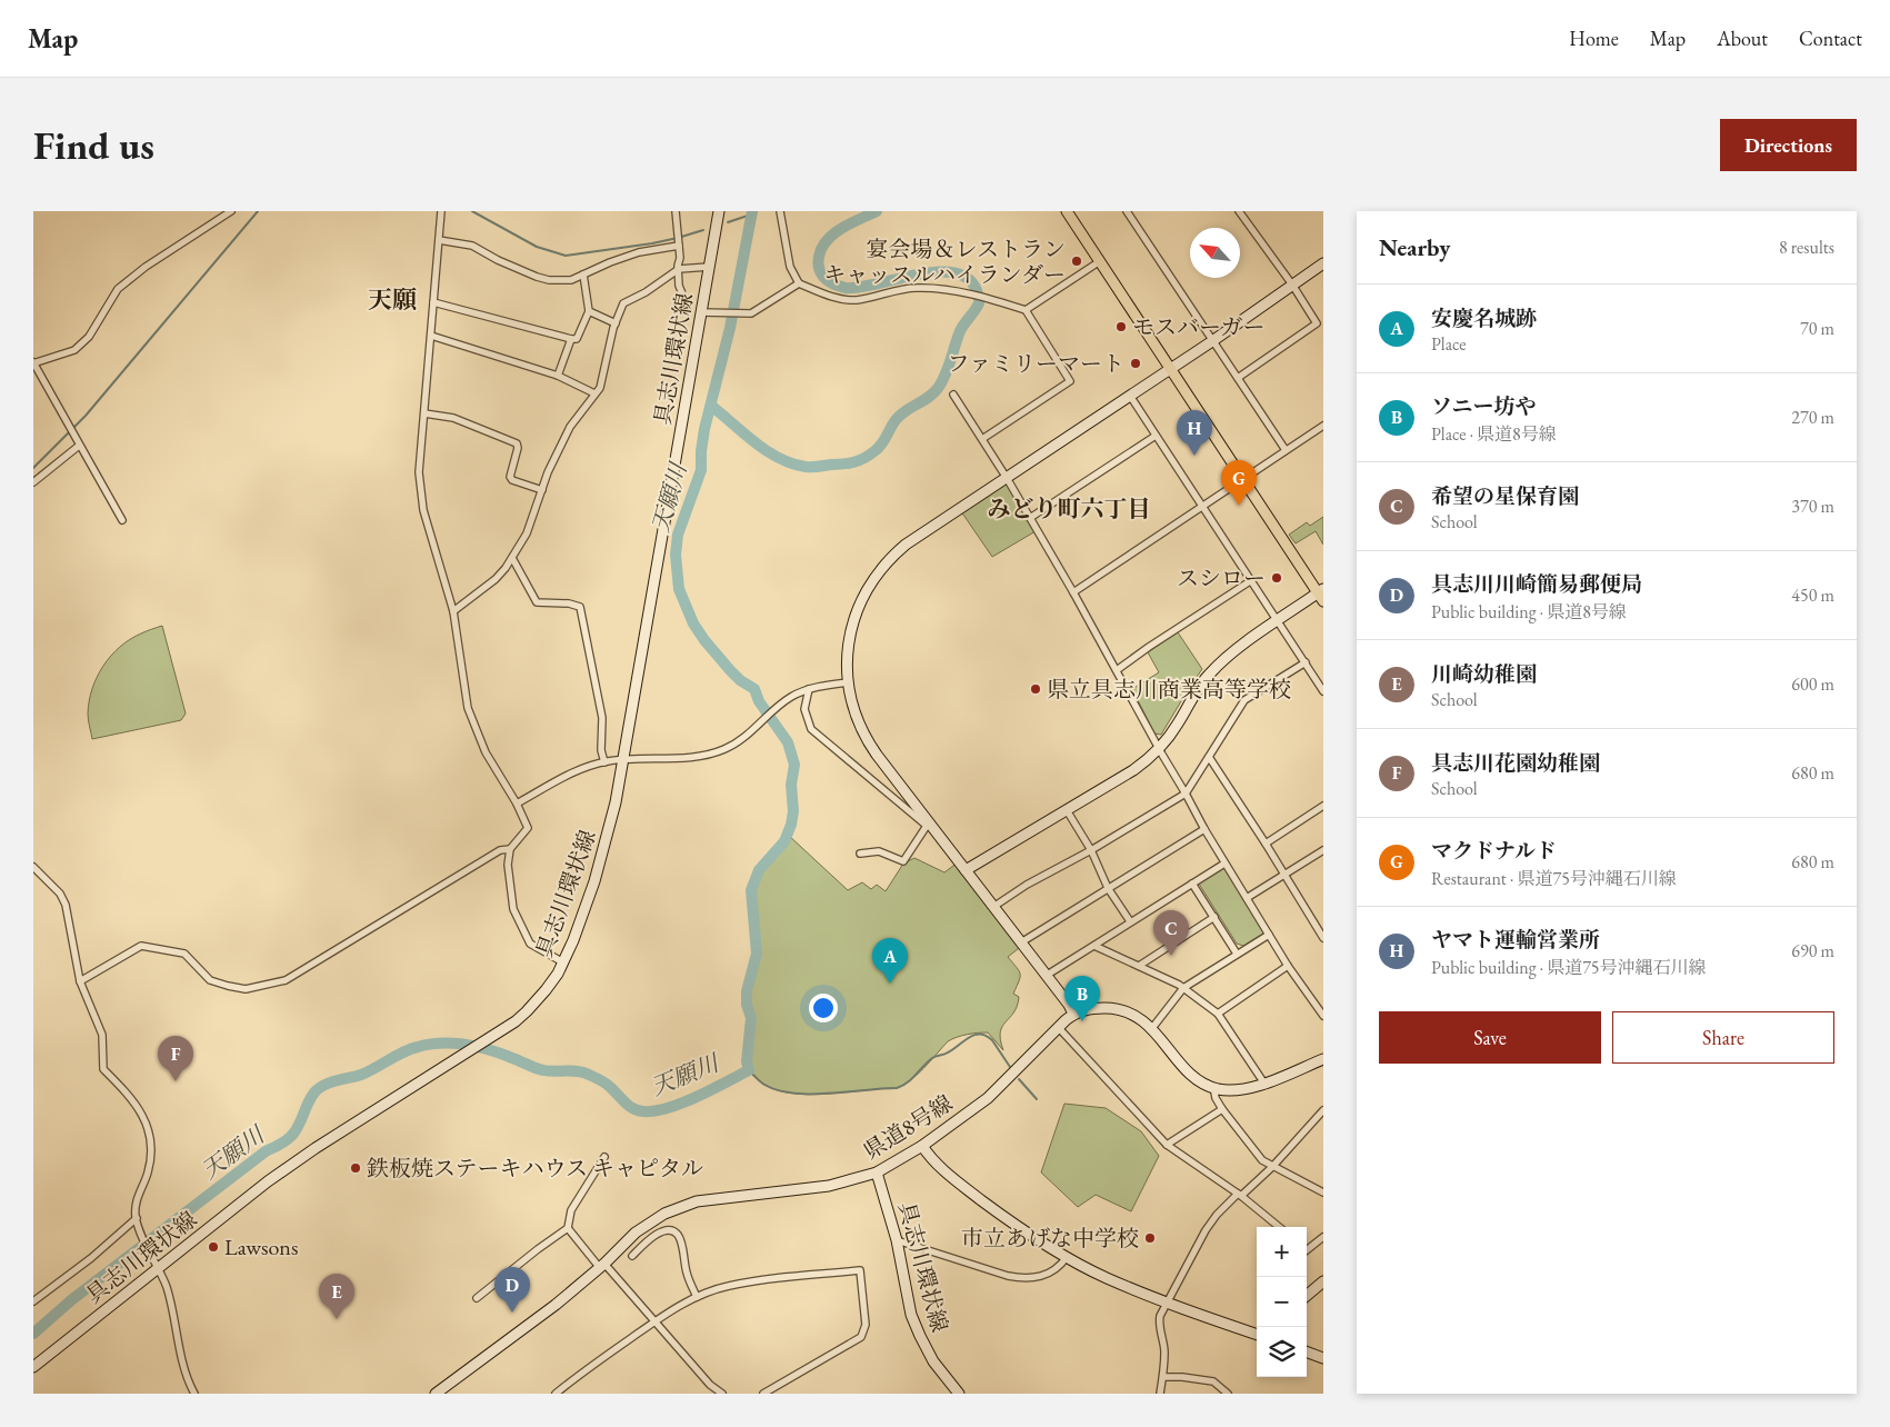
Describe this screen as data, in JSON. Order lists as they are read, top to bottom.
{
  "streets": {
    "main road": ["具志川環状線", "県道8号線"]
  },
  "crossings": [
    ["具志川環状線", "県道8号線"]
  ],
  "districts": ["天願", "みどり町六丁目"],
  "water": ["天願川"],
  "places": [
    "宴会場＆レストラン キャッスルハイランダー",
    "モスバーガー",
    "ファミリーマート",
    "スシロー",
    "県立具志川商業高等学校",
    "鉄板焼ステーキハウス キャピタル",
    "市立あげな中学校",
    "Lawsons"
  ],
  "north": "top left",
  "page": {
    "header": "Map",
    "nav": [
      "Home",
      "Map",
      "About",
      "Contact"
    ],
    "buttons": [
      "Directions",
      ["Save", "Share"]
    ],
    "title": "Find us",
    "heading": ["Nearby", "8 results"],
    "list": [
      {
        "mark": "A",
        "name": "安慶名城跡",
        "note": "Place",
        "value": "70 m"
      },
      {
        "mark": "B",
        "name": "ソニー坊や",
        "note": "Place · 県道8号線",
        "value": "270 m"
      },
      {
        "mark": "C",
        "name": "希望の星保育園",
        "note": "School",
        "value": "370 m"
      },
      {
        "mark": "D",
        "name": "具志川川崎簡易郵便局",
        "note": "Public building · 県道8号線",
        "value": "450 m"
      },
      {
        "mark": "E",
        "name": "川崎幼稚園",
        "note": "School",
        "value": "600 m"
      },
      {
        "mark": "F",
        "name": "具志川花園幼稚園",
        "note": "School",
        "value": "680 m"
      },
      {
        "mark": "G",
        "name": "マクドナルド",
        "note": "Restaurant · 県道75号沖縄石川線",
        "value": "680 m"
      },
      {
        "mark": "H",
        "name": "ヤマト運輸営業所",
        "note": "Public building · 県道75号沖縄石川線",
        "value": "690 m"
      }
    ],
    "pins": [
      "H",
      "G",
      "C",
      "A",
      "B",
      "F",
      "D",
      "E"
    ],
    "map_buttons": ["+", "−"]
  }
}
